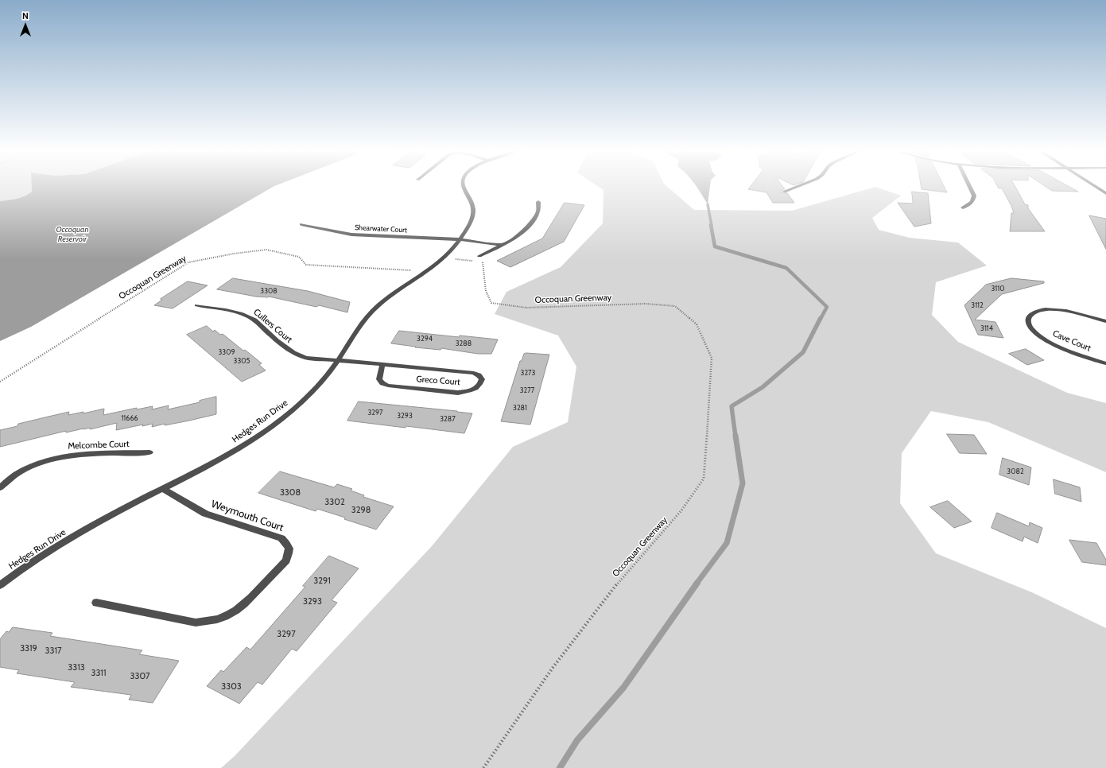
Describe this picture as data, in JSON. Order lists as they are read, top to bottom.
{
  "streets": {
    "street": [
      "Shearwater Court",
      "Cullers Court",
      "Cave Court",
      "Greco Court",
      "Hedges Run Drive",
      "Melcombe Court",
      "Weymouth Court"
    ],
    "path": ["Occoquan Greenway"]
  },
  "crossings": [
    ["Shearwater Court", "Hedges Run Drive"],
    ["Occoquan Greenway", "Hedges Run Drive"],
    ["Cullers Court", "Greco Court"],
    ["Cullers Court", "Hedges Run Drive"],
    ["Greco Court", "Hedges Run Drive"],
    ["Hedges Run Drive", "Weymouth Court"]
  ],
  "water": ["Occoquan Reservoir"],
  "house_numbers": [
    "3110",
    "3308",
    "3112",
    "3114",
    "3294",
    "3288",
    "3309",
    "3305",
    "3273",
    "3277",
    "3281",
    "3297",
    "3293",
    "11666",
    "3287",
    "3082",
    "3308",
    "3302",
    "3298",
    "3291",
    "3293",
    "3297",
    "3319",
    "3317",
    "3313",
    "3311",
    "3307",
    "3303"
  ],
  "north": "top"
}
